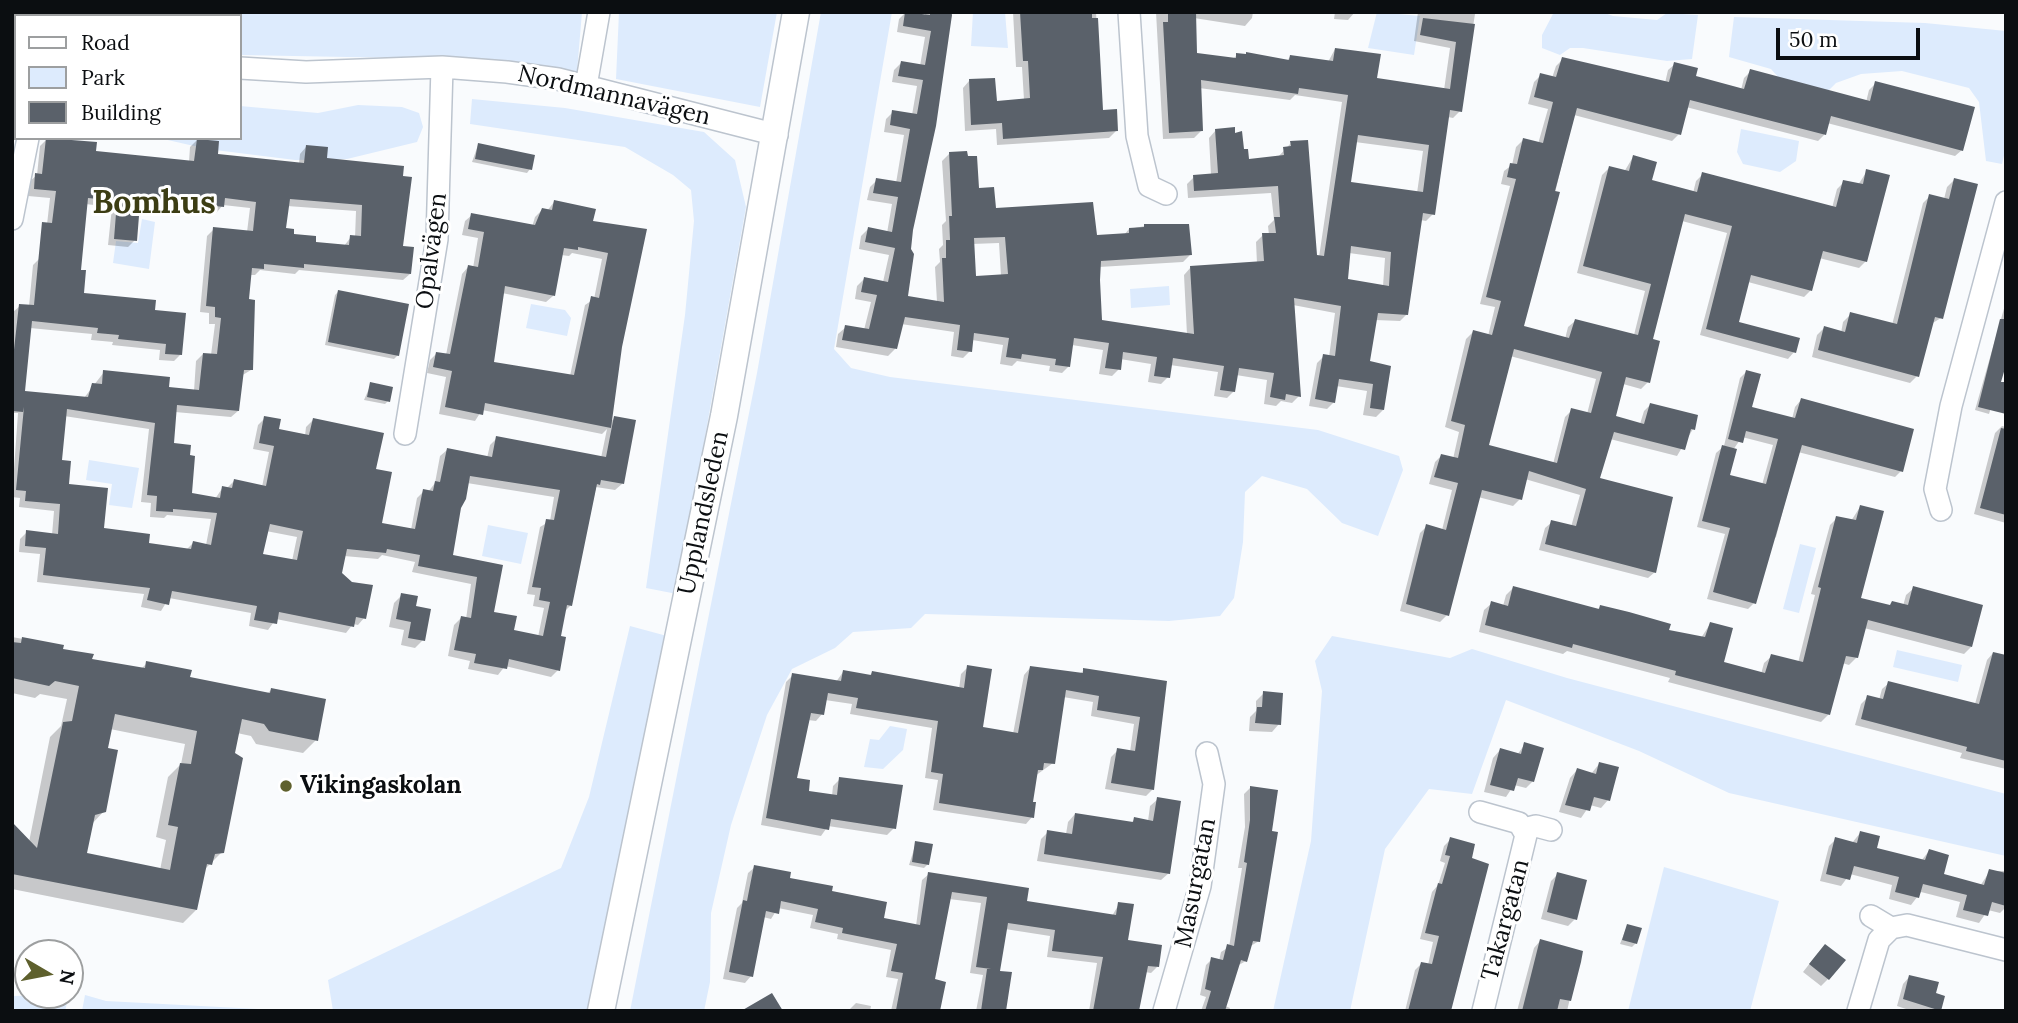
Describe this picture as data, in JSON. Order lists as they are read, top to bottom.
{
  "streets": {
    "street": [
      "Nordmannavägen",
      "Opalvägen",
      "Upplandsleden",
      "Masurgatan",
      "Takargatan"
    ]
  },
  "crossings": [
    ["Nordmannavägen", "Opalvägen"],
    ["Nordmannavägen", "Upplandsleden"]
  ],
  "districts": ["Bomhus"],
  "places": ["Vikingaskolan"],
  "legend": ["Road", "Park", "Building"],
  "scale_bar": "50 m",
  "north": "right"
}
